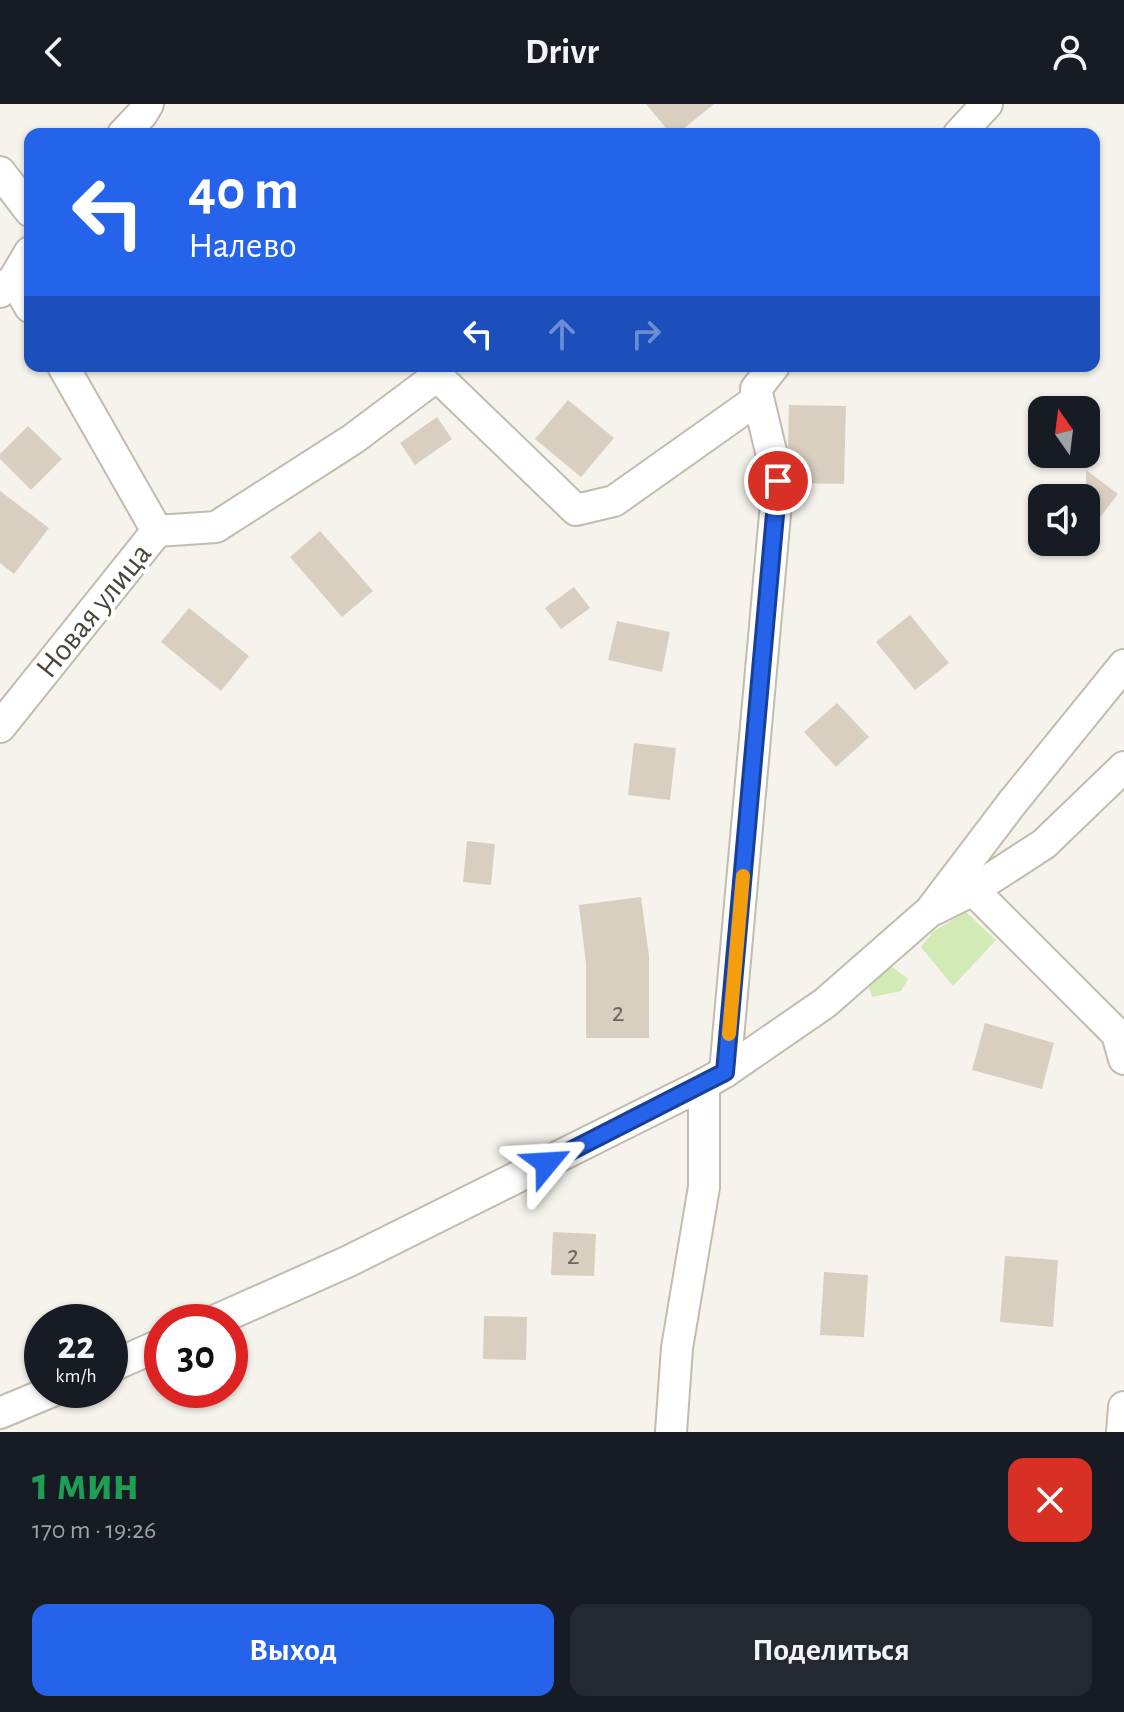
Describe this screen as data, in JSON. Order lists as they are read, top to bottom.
{
  "streets": {
    "street": ["Новая улица"]
  },
  "house_numbers": ["2", "2"],
  "north": "top",
  "page": {
    "header": "Drivr",
    "turn": ["40 m", "Налево"],
    "speed": "22 km/h",
    "limit": "30",
    "heading": ["1 мин", "170 m · 19:26"],
    "buttons": ["Выход", "Поделиться"]
  }
}
